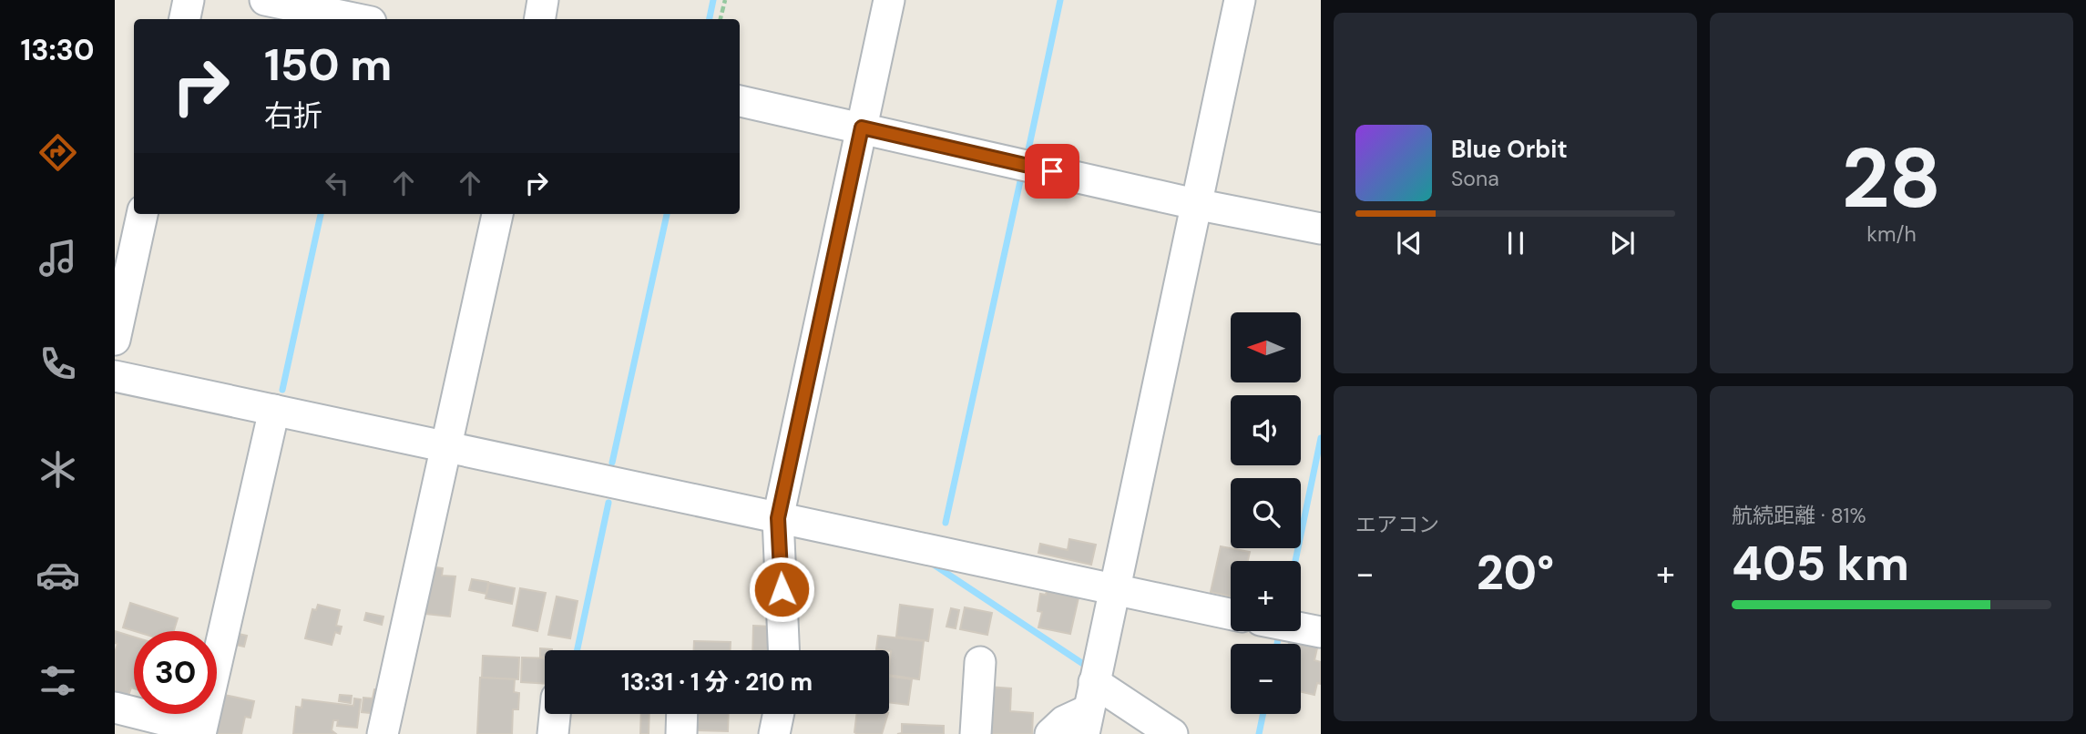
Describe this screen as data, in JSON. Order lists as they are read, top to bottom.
{
  "north": "left",
  "page": {
    "tabs": "13:30",
    "tile": [
      ["28", "km/h"],
      "エアコン",
      ["航続距離 · 81%", "405 km"]
    ],
    "turn": ["150 m", "右折"],
    "song": ["Blue Orbit", "Sona"],
    "map_buttons": ["+", "−"],
    "heat": ["−", "20°", "+"],
    "limit": "30",
    "trip": "13:31 · 1 分 · 210 m"
  }
}
